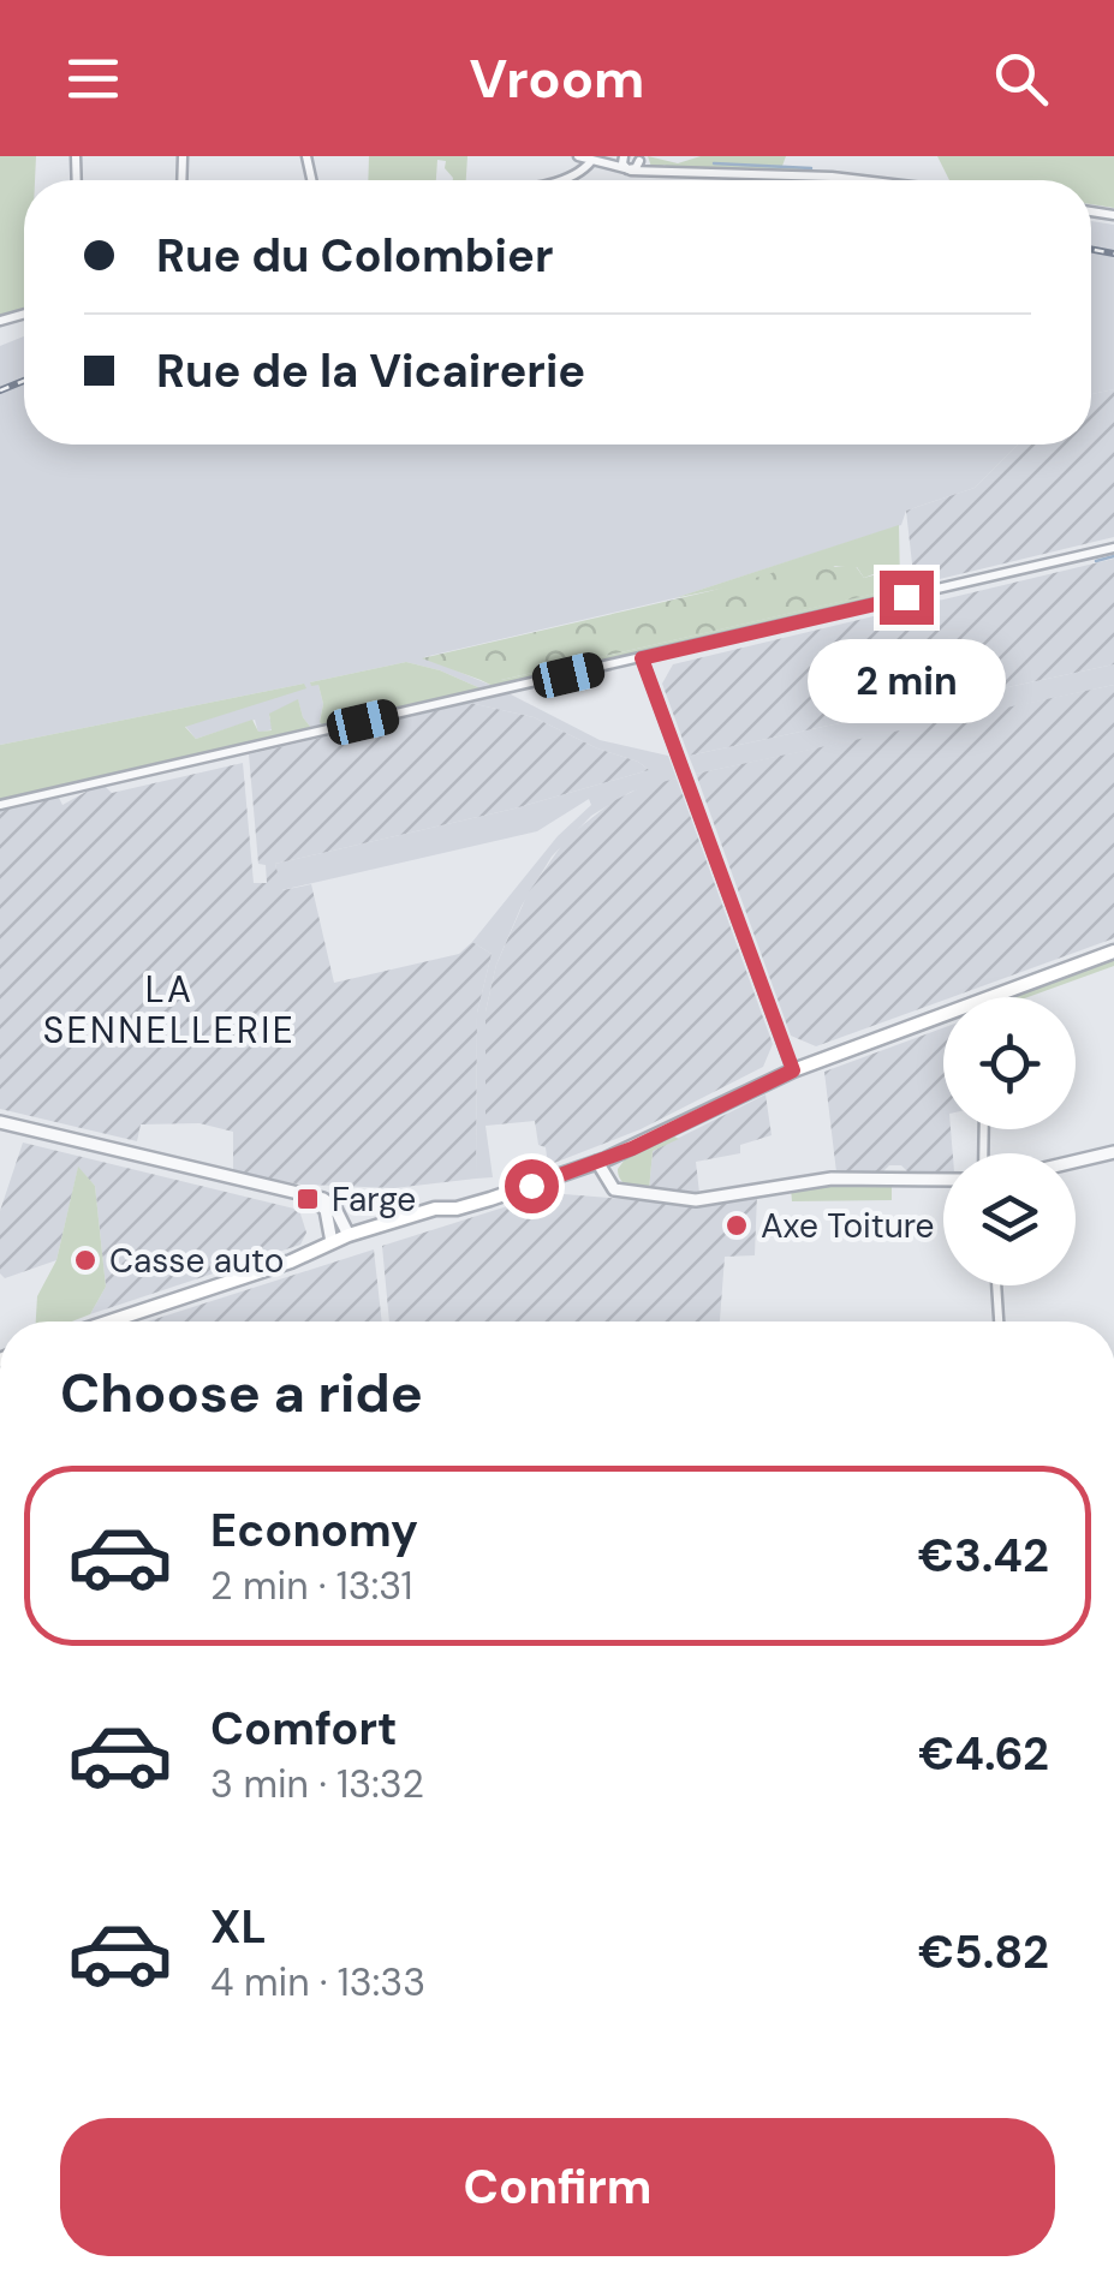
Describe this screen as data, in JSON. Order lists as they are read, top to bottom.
{
  "districts": ["LA SENNELLERIE"],
  "places": {
    "transit": ["Farge"],
    "other": ["Axe Toiture", "Casse auto"]
  },
  "page": {
    "header": "Vroom",
    "banner": ["Rue du Colombier", "Rue de la Vicairerie"],
    "bubble": "2 min",
    "heading": "Choose a ride",
    "list": [
      {
        "name": "Economy",
        "note": "2 min · 13:31",
        "value": "€3.42"
      },
      {
        "name": "Comfort",
        "note": "3 min · 13:32",
        "value": "€4.62"
      },
      {
        "name": "XL",
        "note": "4 min · 13:33",
        "value": "€5.82"
      }
    ],
    "buttons": "Confirm"
  }
}
